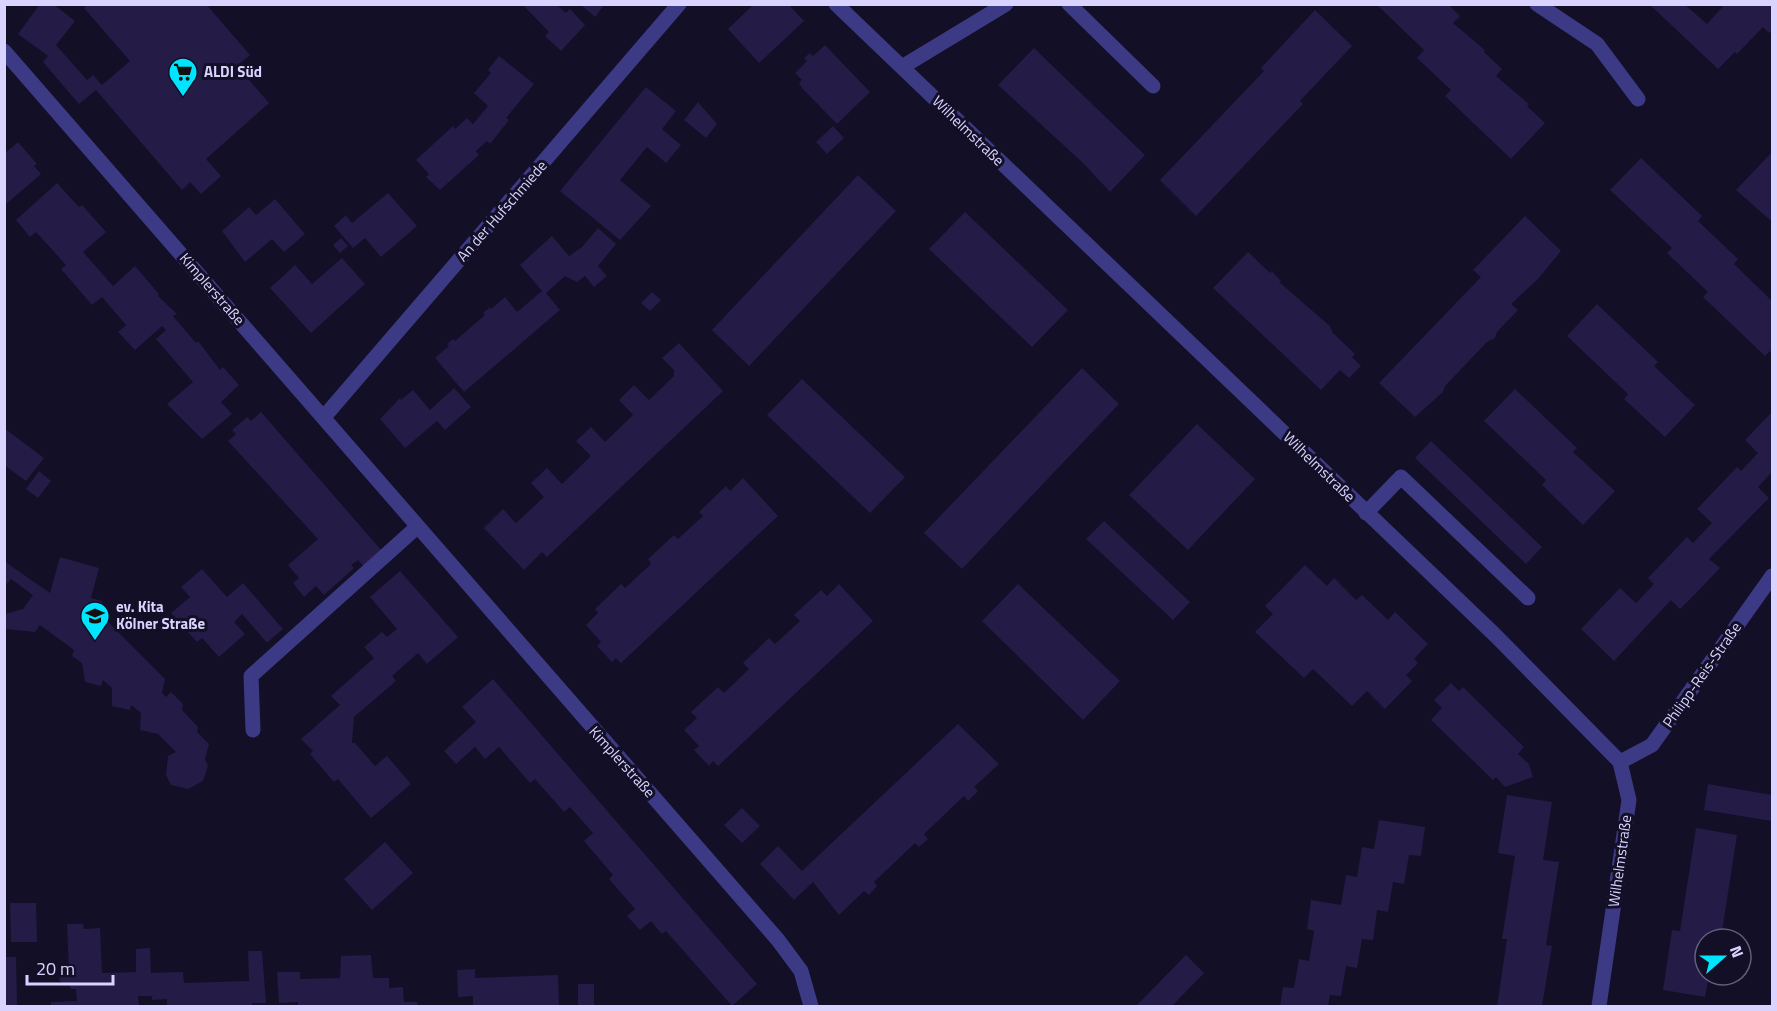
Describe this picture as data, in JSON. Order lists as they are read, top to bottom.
{
  "streets": {
    "street": [
      "Wilhelmstraße",
      "An der Hufschmiede",
      "Kimplerstraße",
      "Philipp-Reis-Straße"
    ]
  },
  "crossings": [
    ["Wilhelmstraße", "Philipp-Reis-Straße"],
    ["An der Hufschmiede", "Kimplerstraße"]
  ],
  "places": {
    "supermarket": ["ALDI Süd"],
    "school or university": ["ev. Kita Kölner Straße"]
  },
  "scale_bar": "20 m",
  "north": "right"
}
